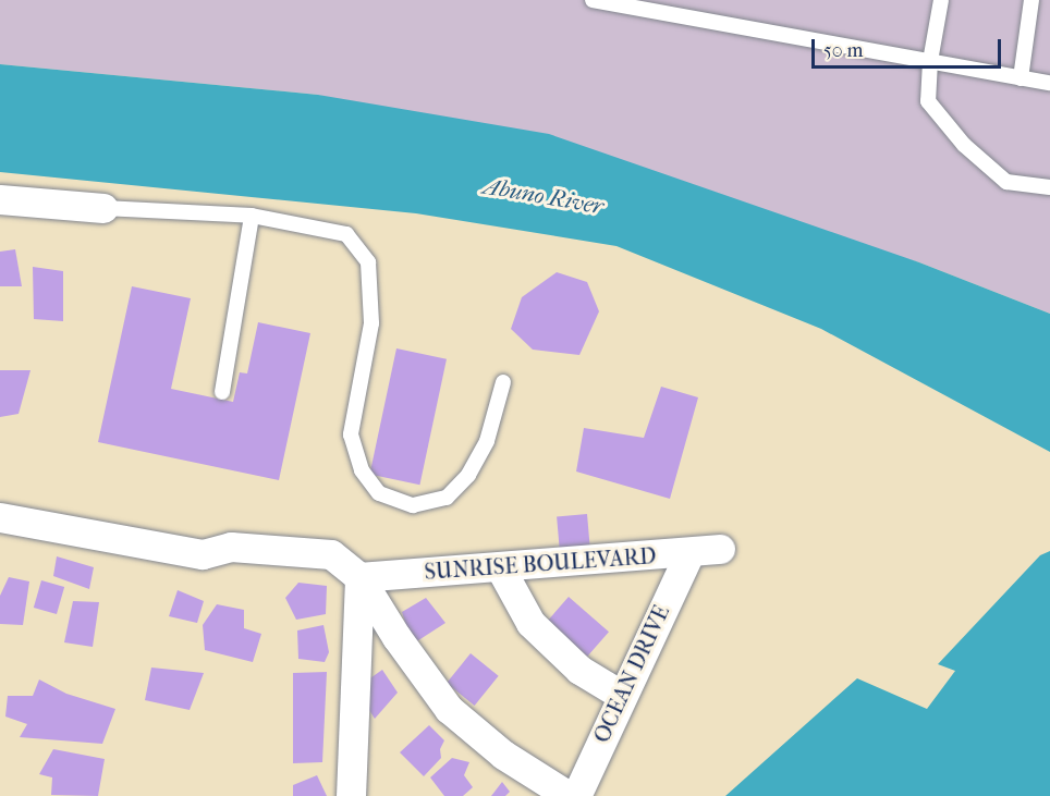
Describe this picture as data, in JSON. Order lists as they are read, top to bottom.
{
  "streets": {
    "street": ["SUNRISE BOULEVARD", "OCEAN DRIVE"]
  },
  "crossings": [
    ["SUNRISE BOULEVARD", "OCEAN DRIVE"]
  ],
  "water": ["Abuno River"],
  "scale_bar": "50 m"
}
